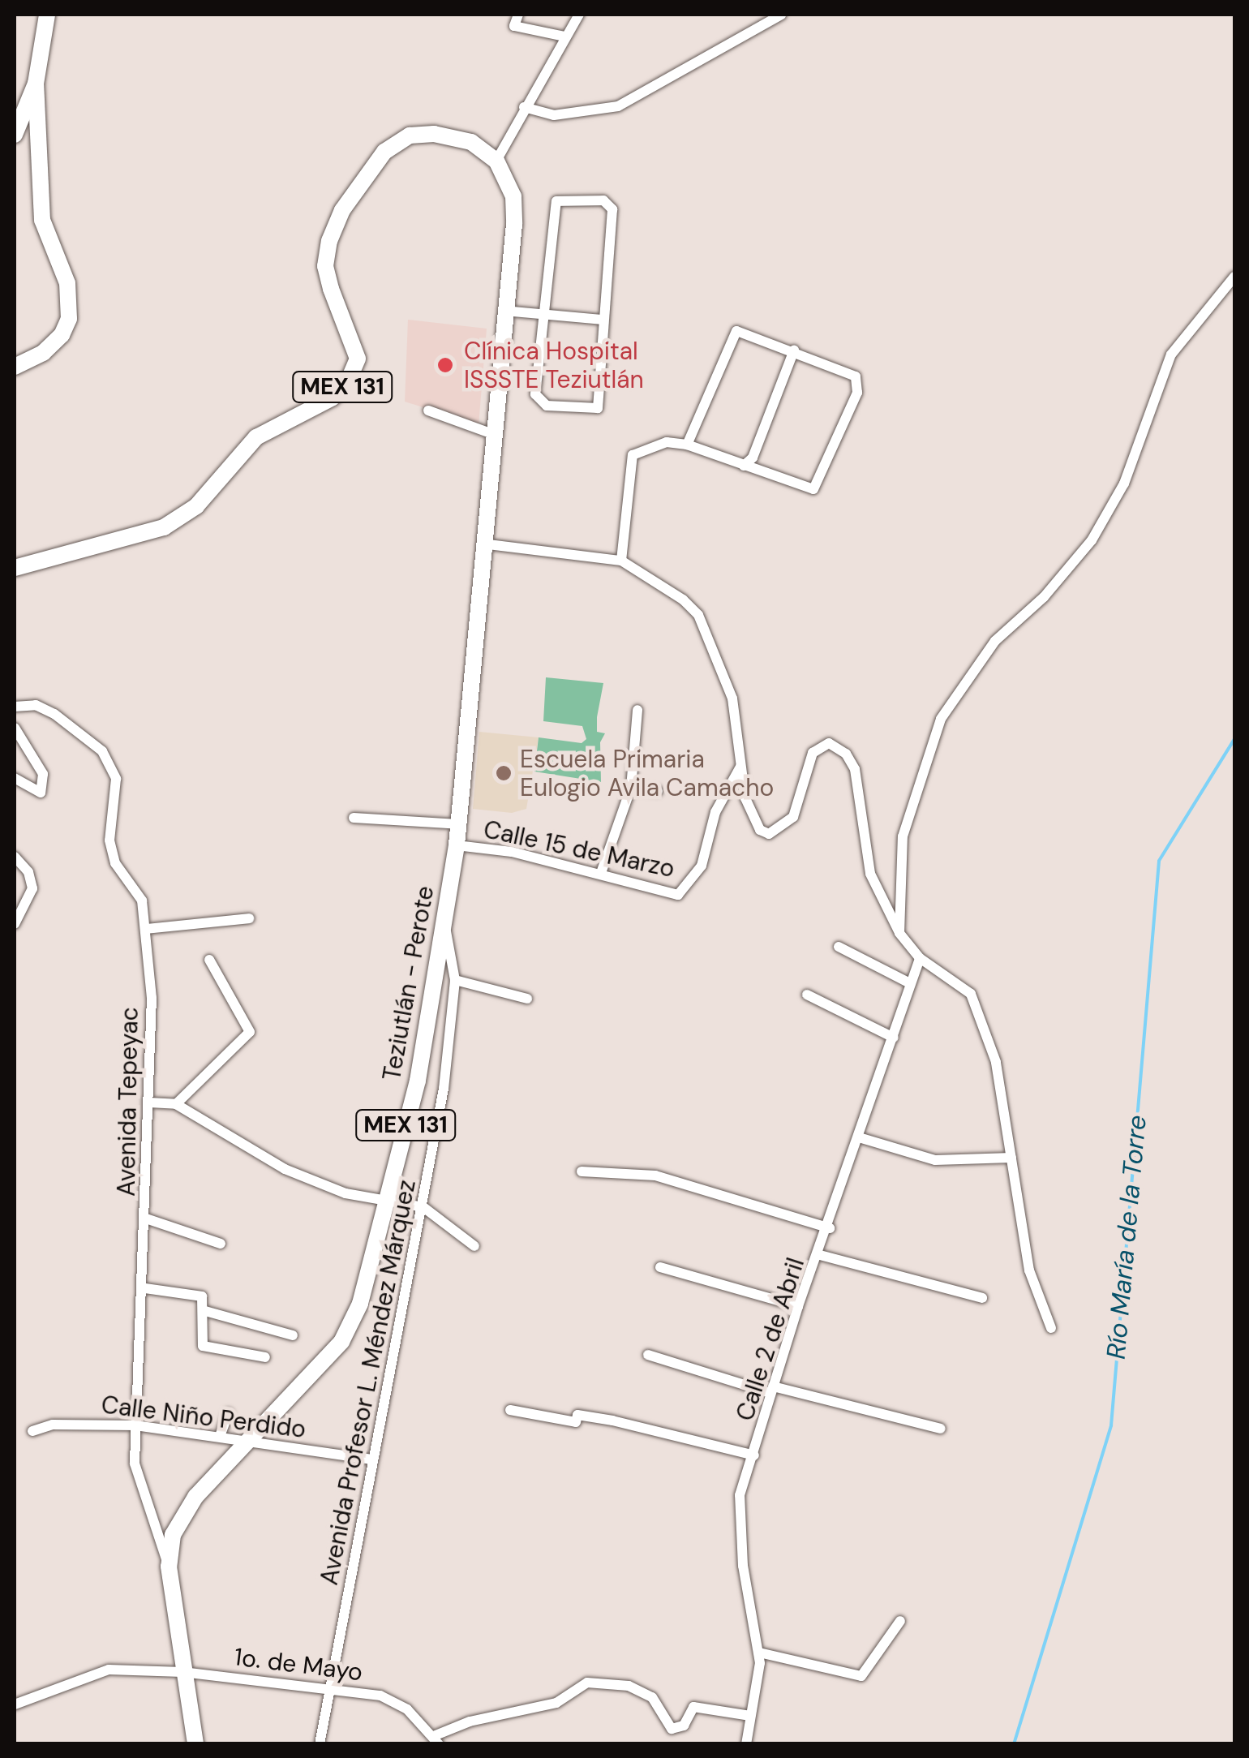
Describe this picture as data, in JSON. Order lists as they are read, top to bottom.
{
  "streets": {
    "main road": ["MEX 131", "Teziutlán - Perote"],
    "street": [
      "Calle 15 de Marzo",
      "Avenida Tepeyac",
      "Calle 2 de Abril",
      "Avenida Profesor L. Méndez Márquez",
      "Calle Niño Perdido",
      "1o. de Mayo"
    ]
  },
  "crossings": [
    ["MEX 131", "Teziutlán - Perote"],
    ["Calle 15 de Marzo", "Teziutlán - Perote"],
    ["Teziutlán - Perote", "Avenida Tepeyac"],
    ["Teziutlán - Perote", "Avenida Profesor L. Méndez Márquez"],
    ["Teziutlán - Perote", "Calle Niño Perdido"],
    ["Teziutlán - Perote", "1o. de Mayo"],
    ["Avenida Tepeyac", "Calle Niño Perdido"],
    ["Avenida Profesor L. Méndez Márquez", "Calle Niño Perdido"],
    ["Avenida Profesor L. Méndez Márquez", "1o. de Mayo"]
  ],
  "water": ["Río María de la Torre"],
  "places": ["Clínica Hospital ISSSTE Teziutlán", "Escuela Primaria Eulogio Avila Camacho"]
}
